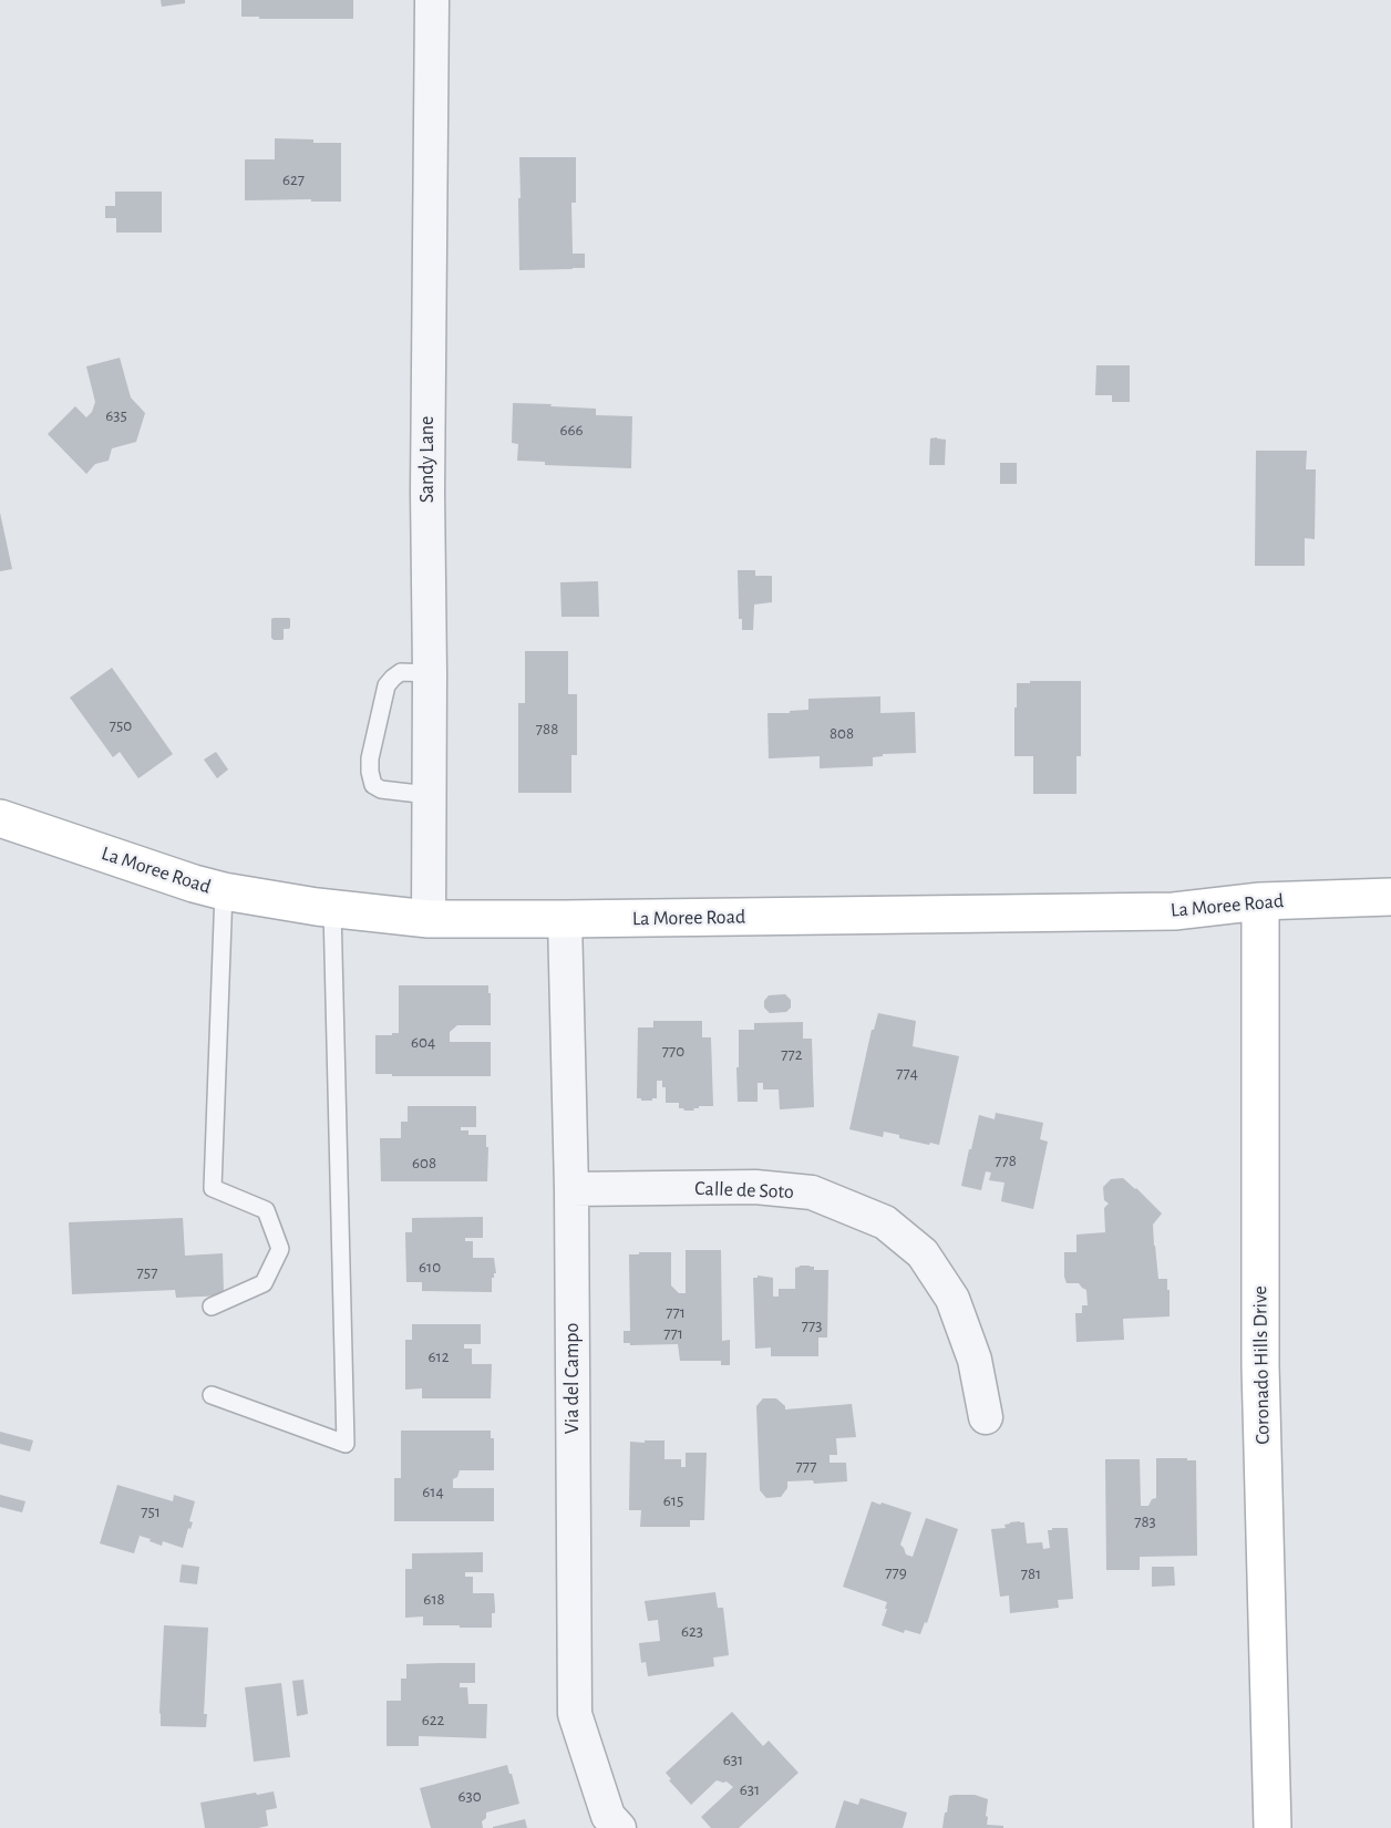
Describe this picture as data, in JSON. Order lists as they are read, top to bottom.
{
  "streets": {
    "street": [
      "Sandy Lane",
      "La Moree Road",
      "Calle de Soto",
      "Coronado Hills Drive",
      "Via del Campo"
    ]
  },
  "crossings": [
    ["Sandy Lane", "La Moree Road"],
    ["La Moree Road", "Coronado Hills Drive"],
    ["La Moree Road", "Via del Campo"],
    ["Calle de Soto", "Via del Campo"]
  ],
  "house_numbers": [
    "627",
    "635",
    "666",
    "750",
    "788",
    "808",
    "604",
    "770",
    "772",
    "774",
    "778",
    "608",
    "610",
    "757",
    "771",
    "773",
    "771",
    "612",
    "777",
    "614",
    "615",
    "751",
    "783",
    "779",
    "781",
    "618",
    "623",
    "622",
    "631",
    "631",
    "630"
  ]
}
